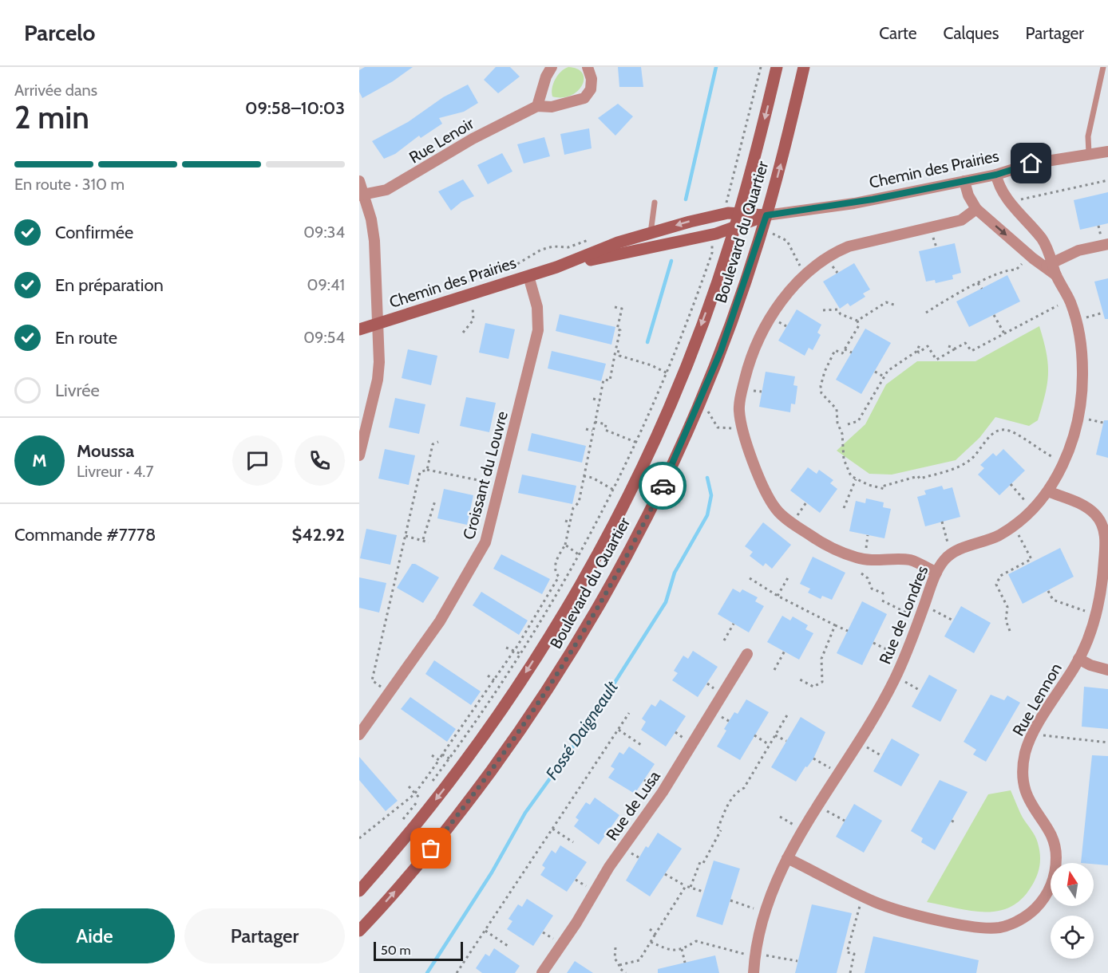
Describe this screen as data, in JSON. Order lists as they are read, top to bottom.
{
  "streets": {
    "main road": ["Chemin des Prairies", "Boulevard du Quartier"],
    "street": [
      "Rue Lenoir",
      "Croissant du Louvre",
      "Rue de Londres",
      "Rue Lennon",
      "Rue de Lusa"
    ]
  },
  "crossings": [
    ["Chemin des Prairies", "Boulevard du Quartier"],
    ["Chemin des Prairies", "Croissant du Louvre"],
    ["Chemin des Prairies", "Rue de Londres"],
    ["Rue de Londres", "Rue Lennon"]
  ],
  "water": ["Fossé Daigneault"],
  "scale_bar": "50 m",
  "north": "top",
  "page": {
    "header": "Parcelo",
    "nav": ["Carte", "Calques", "Partager"],
    "heading": ["2 min", "Arrivée dans", "09:58–10:03"],
    "panel": [
      "Moussa",
      "Livreur · 4.7",
      "Commande #7778",
      "$42.92"
    ],
    "bar": "En route · 310 m",
    "list": [
      ["Confirmée", "09:34"],
      ["En préparation", "09:41"],
      ["En route", "09:54"],
      "Livrée"
    ],
    "round": "M",
    "buttons": ["Aide", "Partager"],
    "scale": "50 m"
  }
}
